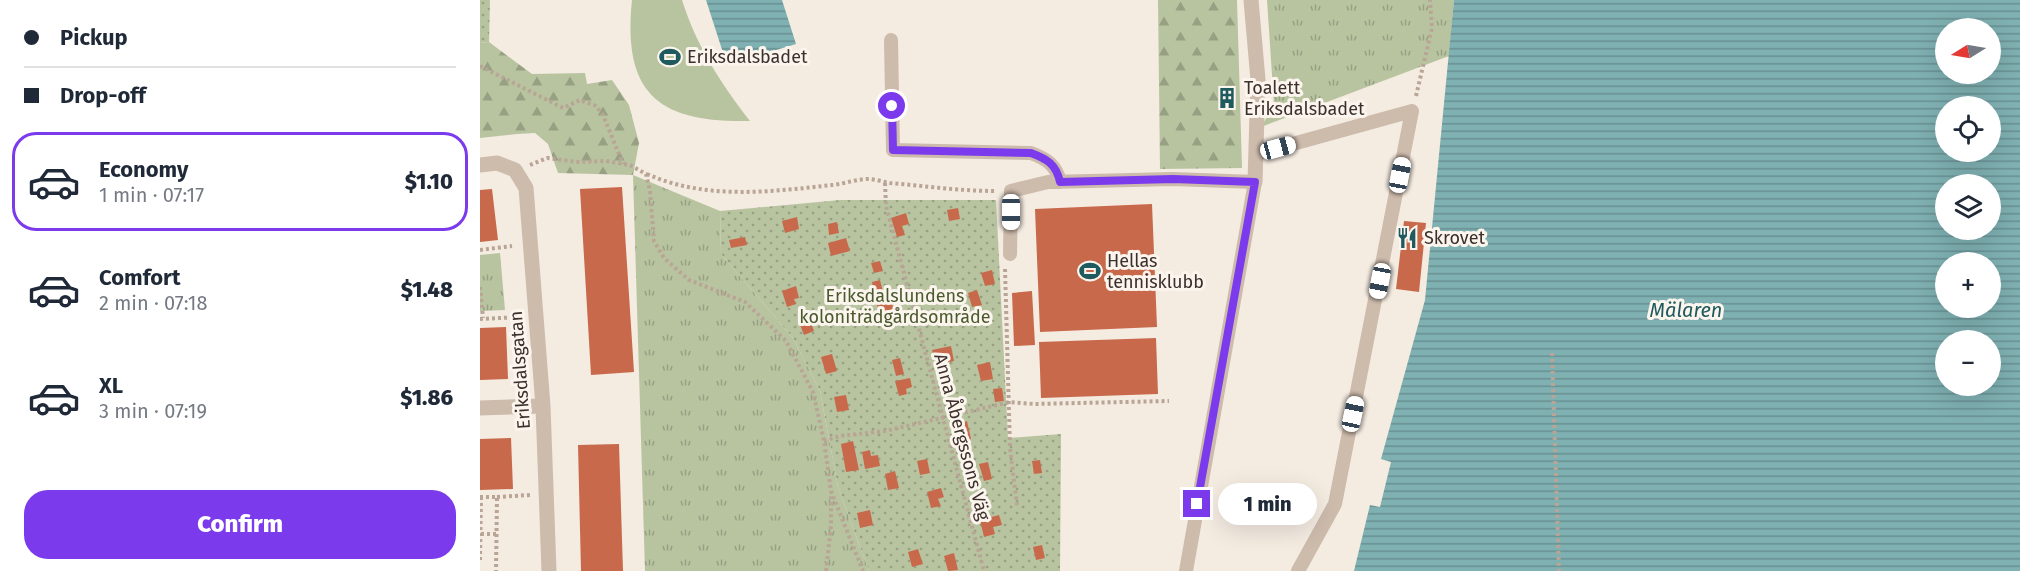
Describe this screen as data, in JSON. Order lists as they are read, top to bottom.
{
  "streets": {
    "street": ["Eriksdalsgatan"],
    "path": ["Anna Åbergssons Väg"]
  },
  "water": ["Mälaren"],
  "parks": ["Eriksdalslundens koloniträdgårdsområde"],
  "places": {
    "sports": ["Eriksdalsbadet", "Hellas tennisklubb"],
    "building": ["Toalett Eriksdalsbadet"],
    "restaurant": ["Skrovet"]
  },
  "north": "left",
  "page": {
    "banner": ["Pickup", "Drop-off"],
    "map_buttons": ["+", "−"],
    "list": [
      {
        "name": "Economy",
        "note": "1 min · 07:17",
        "value": "$1.10"
      },
      {
        "name": "Comfort",
        "note": "2 min · 07:18",
        "value": "$1.48"
      },
      {
        "name": "XL",
        "note": "3 min · 07:19",
        "value": "$1.86"
      }
    ],
    "buttons": "Confirm",
    "bubble": "1 min"
  }
}
